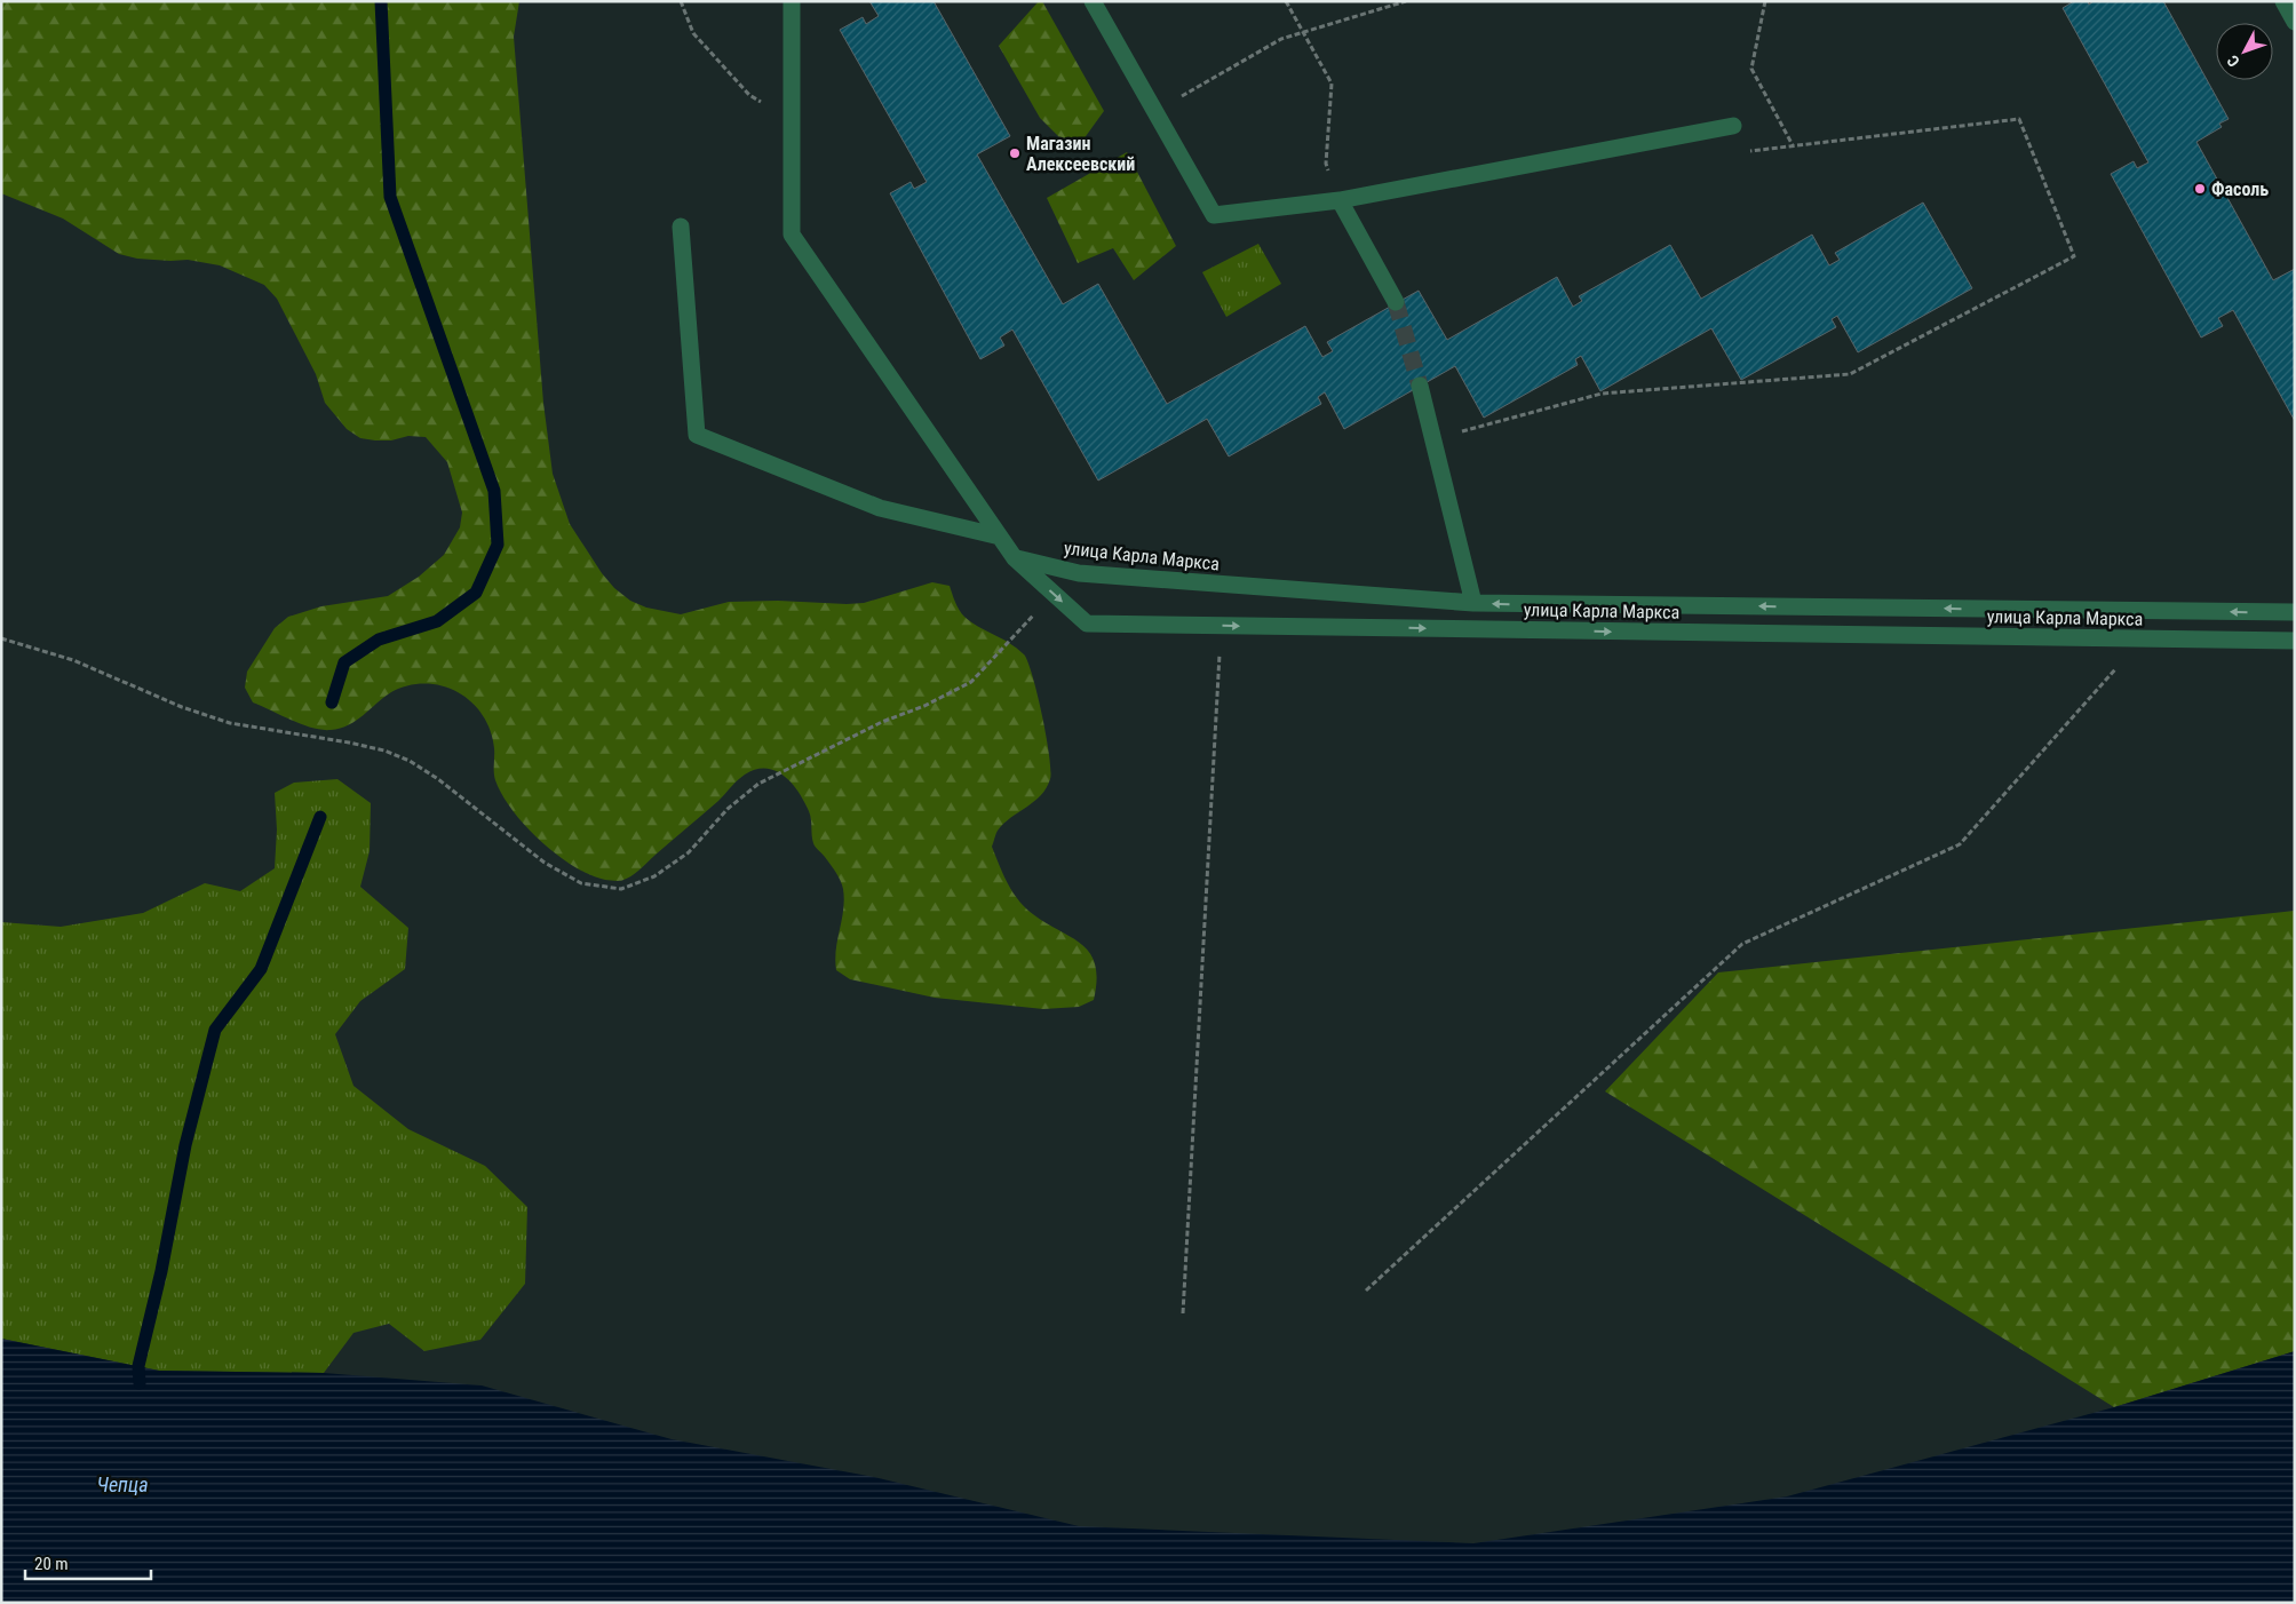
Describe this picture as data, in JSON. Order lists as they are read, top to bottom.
{
  "streets": {
    "street": ["улица Карла Маркса"]
  },
  "water": ["Чепца"],
  "places": ["Магазин Алексеевский", "Фасоль"],
  "scale_bar": "20 m",
  "north": "bottom left"
}
